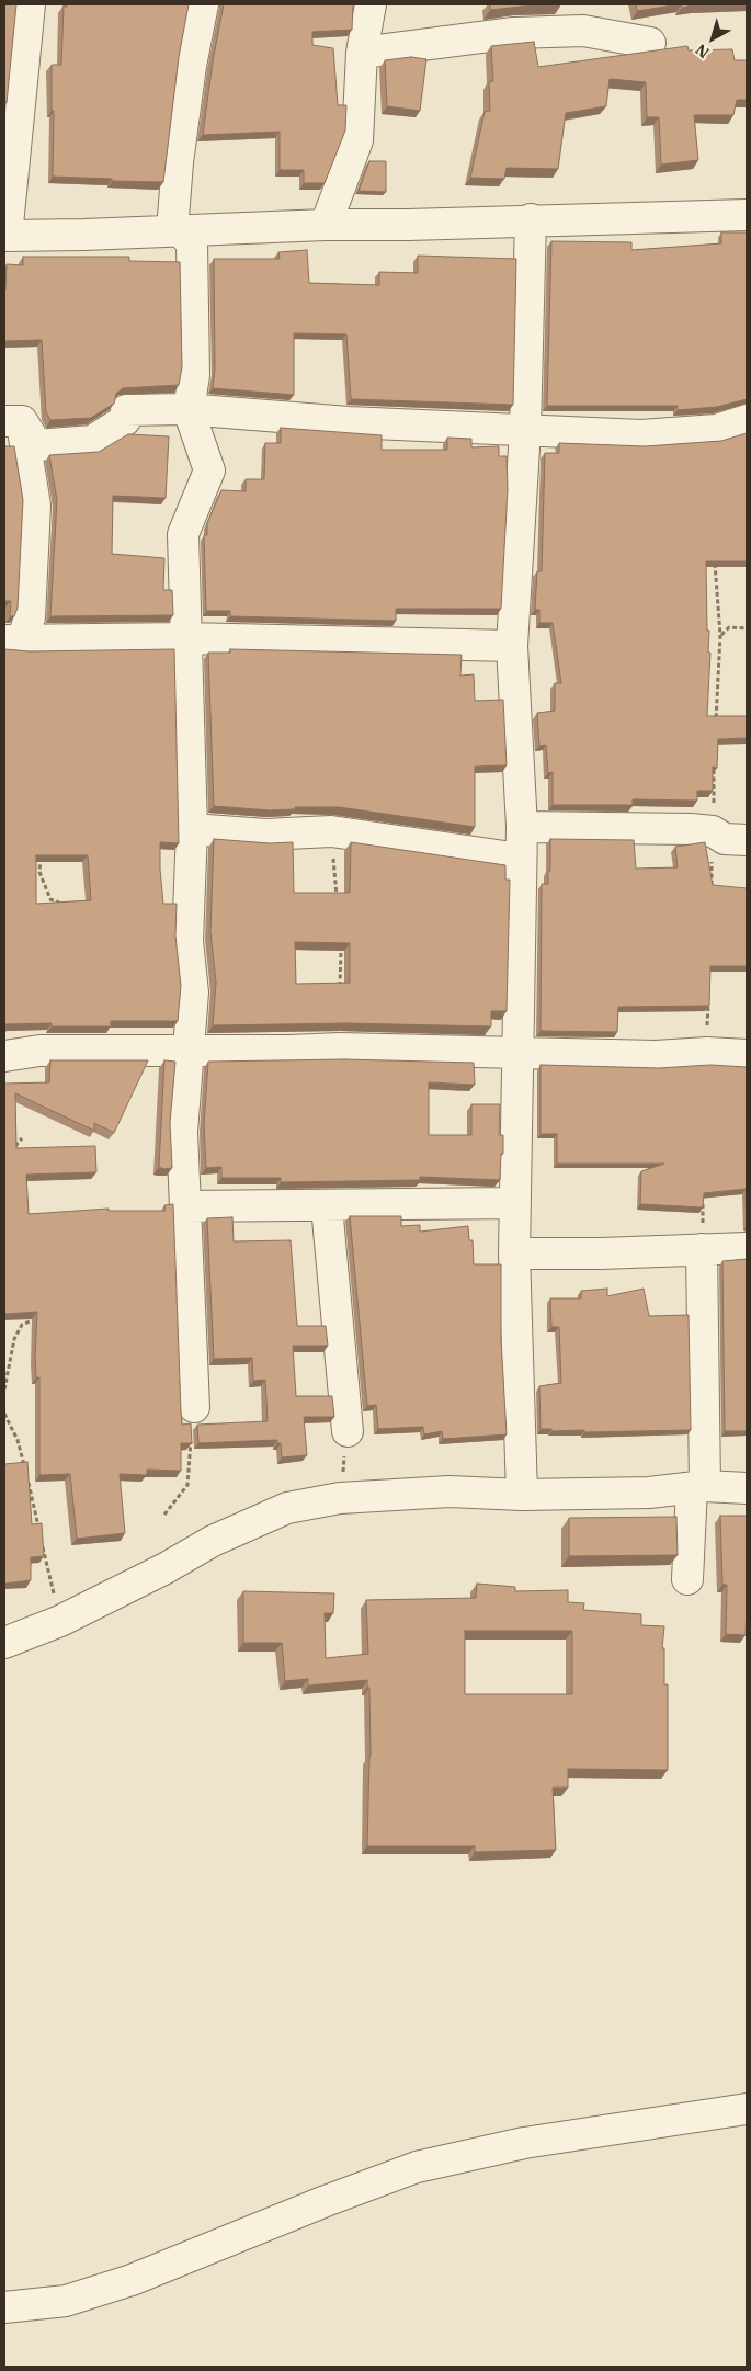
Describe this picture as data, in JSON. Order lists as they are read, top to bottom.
{
  "north": "bottom left"
}
